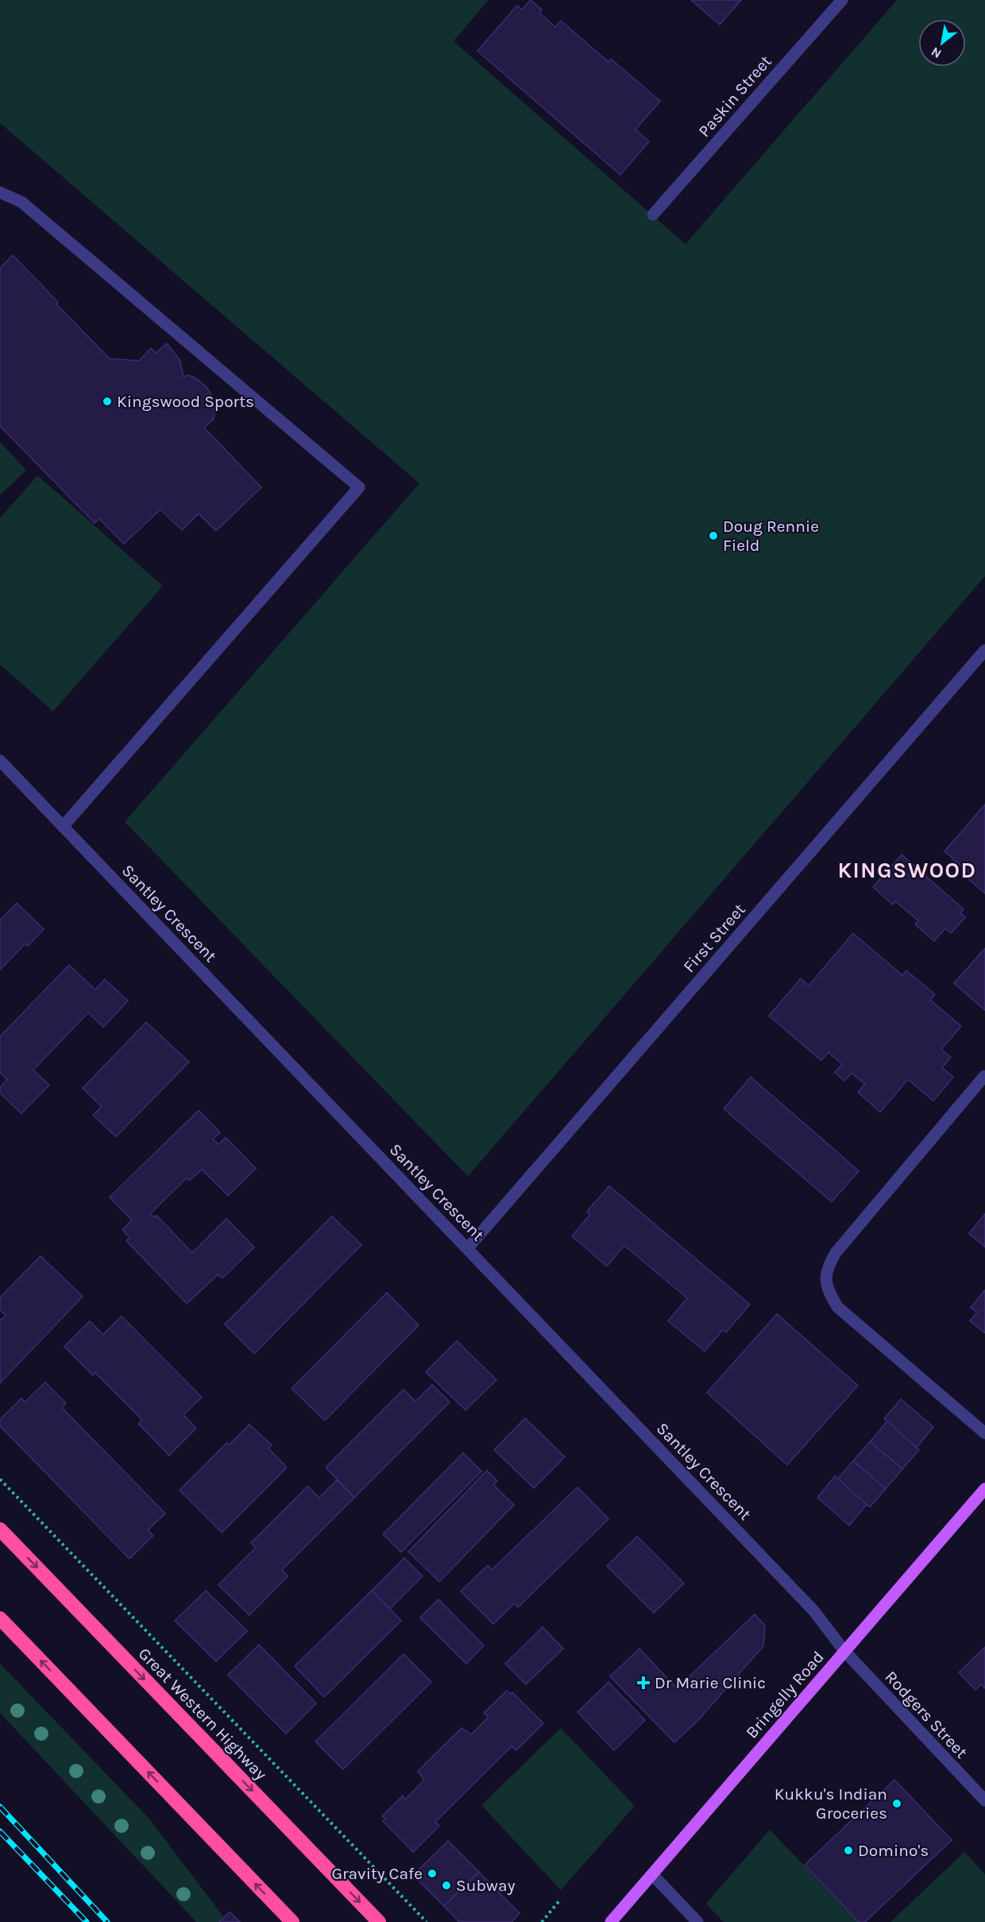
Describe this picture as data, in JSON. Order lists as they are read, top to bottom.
{
  "streets": {
    "highway": ["Great Western Highway"],
    "main road": ["Bringelly Road"],
    "street": [
      "Paskin Street",
      "Santley Crescent",
      "First Street",
      "Rodgers Street"
    ]
  },
  "crossings": [
    ["Santley Crescent", "First Street"],
    ["Santley Crescent", "Bringelly Road"],
    ["Santley Crescent", "Rodgers Street"],
    ["Bringelly Road", "Rodgers Street"]
  ],
  "districts": ["KINGSWOOD"],
  "places": {
    "other": [
      "Kingswood Sports",
      "Doug Rennie Field",
      "Kukku's Indian Groceries",
      "Domino's",
      "Gravity Cafe",
      "Subway"
    ],
    "health": ["Dr Marie Clinic"]
  },
  "north": "bottom left"
}
